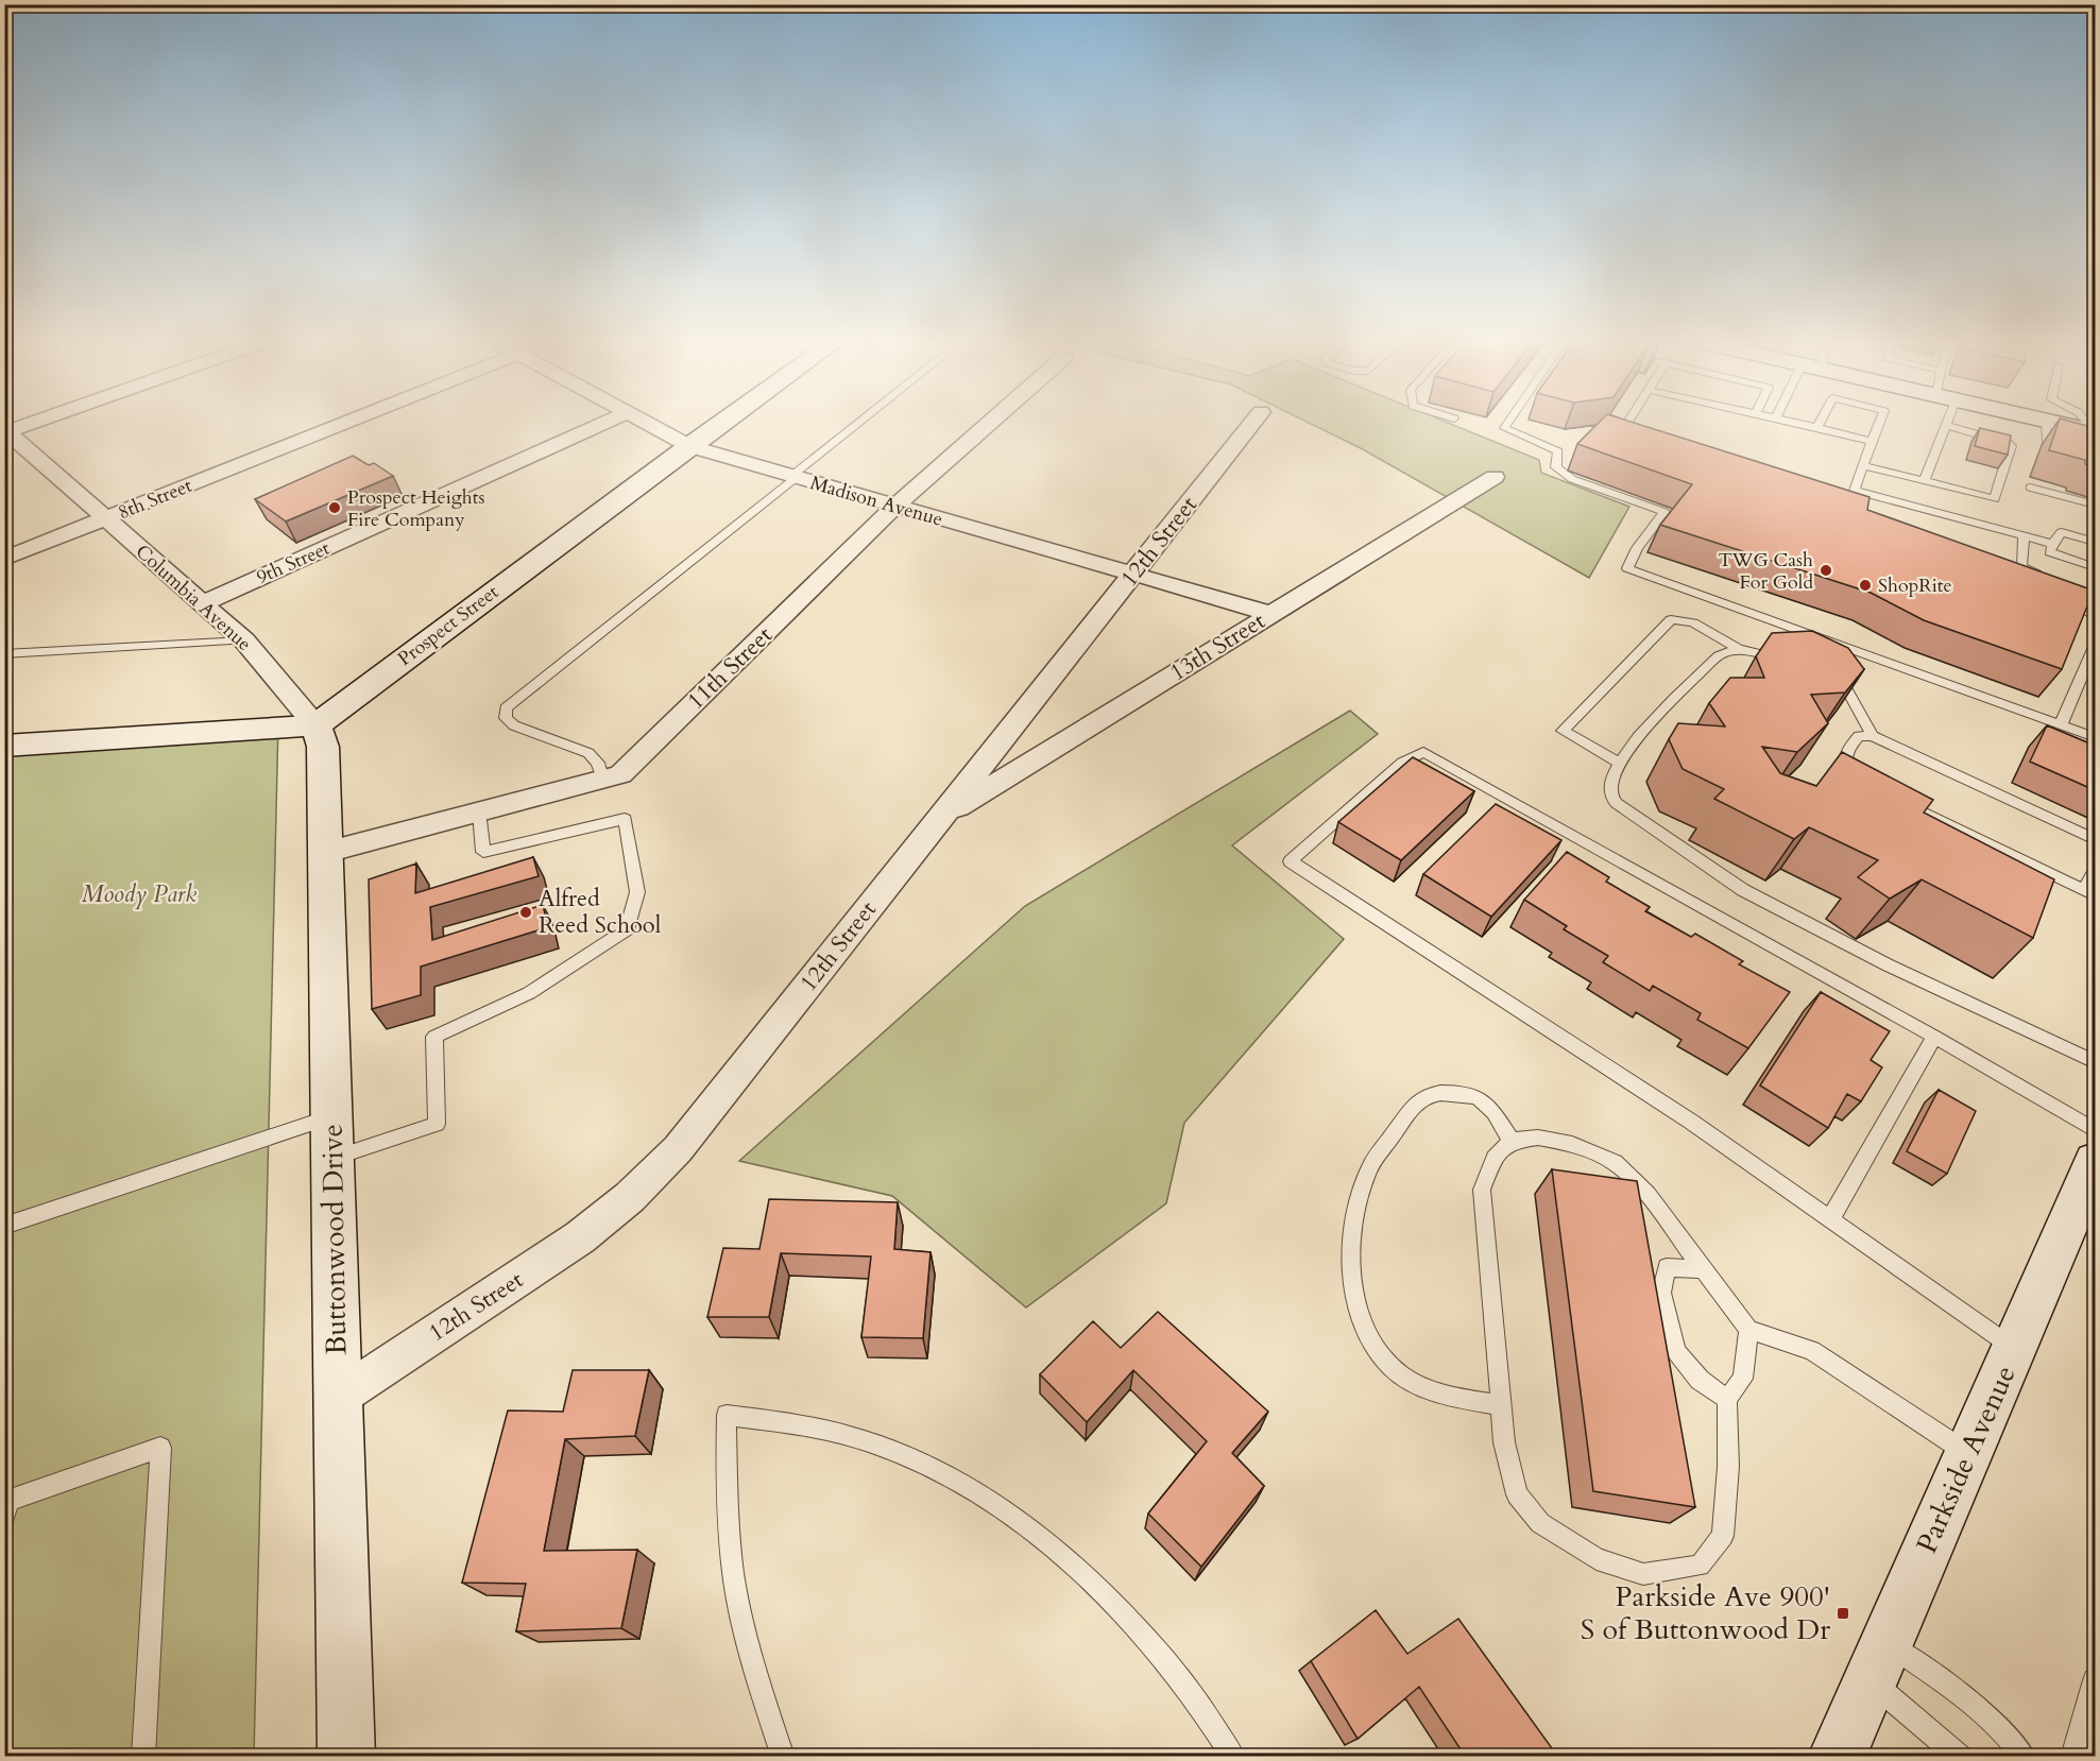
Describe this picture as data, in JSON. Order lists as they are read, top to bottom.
{
  "streets": {
    "street": [
      "8th Street",
      "Madison Avenue",
      "12th Street",
      "9th Street",
      "Columbia Avenue",
      "Prospect Street",
      "13th Street",
      "11th Street",
      "Buttonwood Drive",
      "Parkside Avenue"
    ]
  },
  "crossings": [
    ["8th Street", "Columbia Avenue"],
    ["Madison Avenue", "12th Street"],
    ["Madison Avenue", "Prospect Street"],
    ["Madison Avenue", "13th Street"],
    ["Madison Avenue", "11th Street"],
    ["12th Street", "13th Street"],
    ["12th Street", "Buttonwood Drive"],
    ["9th Street", "Columbia Avenue"],
    ["Columbia Avenue", "Prospect Street"],
    ["Columbia Avenue", "Buttonwood Drive"],
    ["Prospect Street", "Buttonwood Drive"],
    ["11th Street", "Buttonwood Drive"]
  ],
  "parks": ["Moody Park"],
  "places": {
    "other": [
      "Prospect Heights Fire Company",
      "TWG Cash For Gold",
      "ShopRite",
      "Alfred Reed School"
    ],
    "transit": ["Parkside Ave 900' S of Buttonwood Dr"]
  }
}
